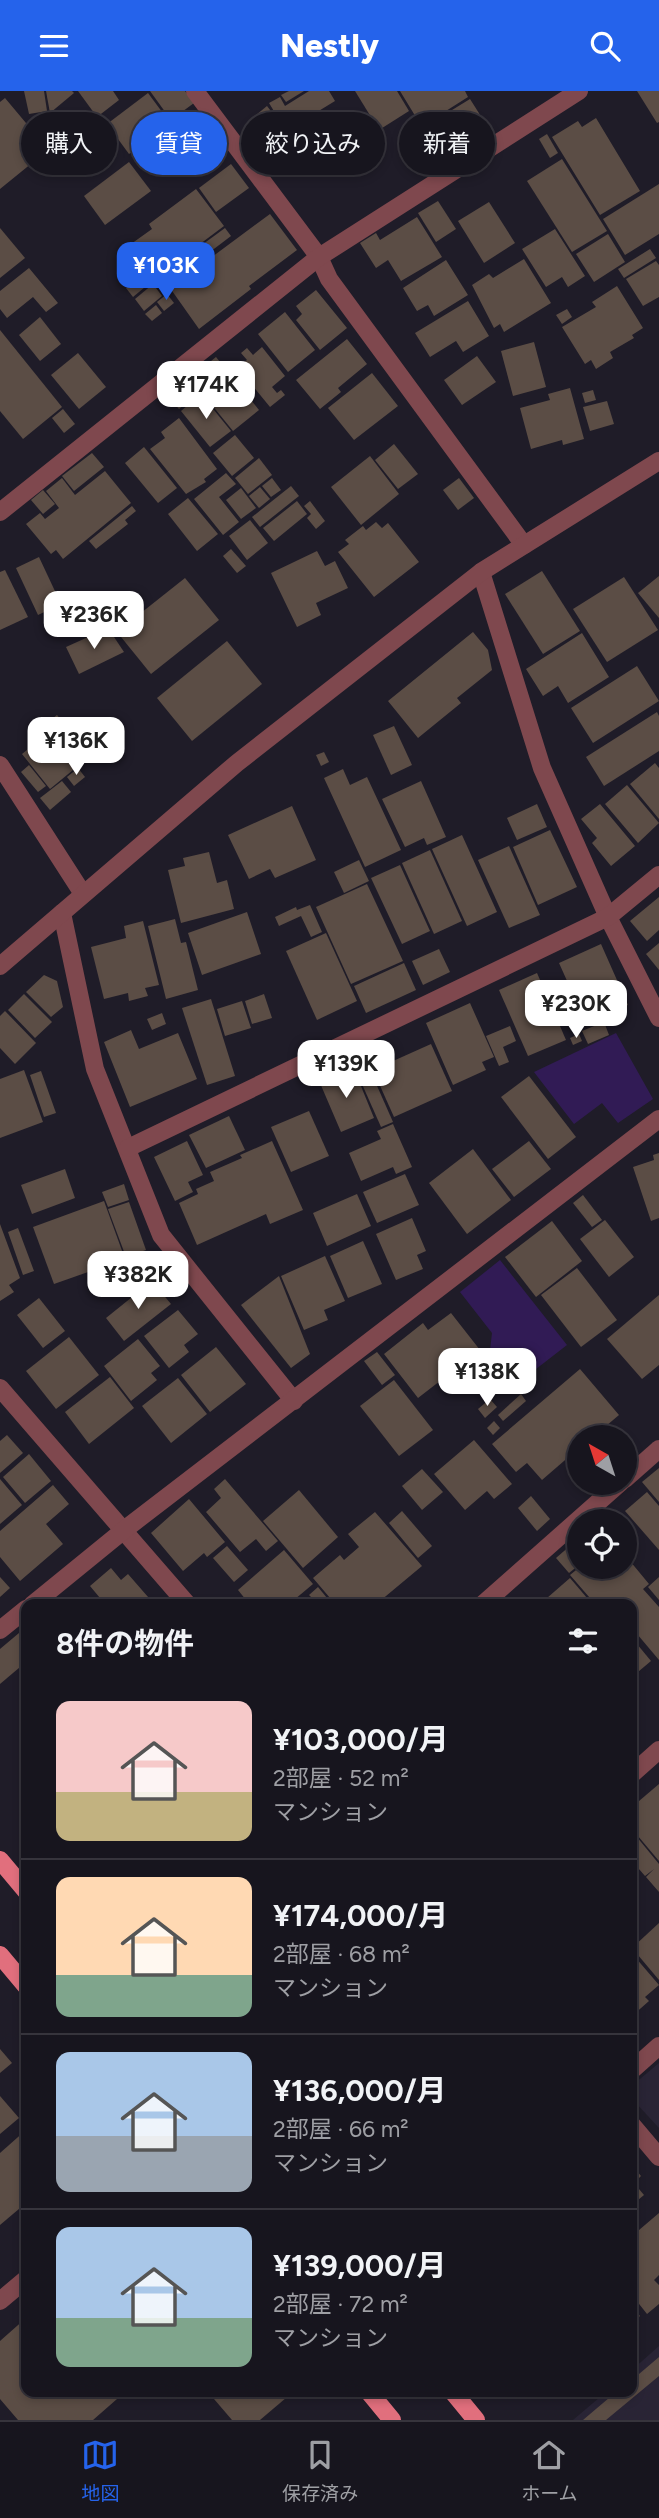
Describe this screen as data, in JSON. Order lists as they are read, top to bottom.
{
  "north": "top left",
  "page": {
    "header": "Nestly",
    "chip": [
      "購入",
      "賃貸",
      "絞り込み",
      "新着"
    ],
    "price": [
      "¥103K",
      "¥174K",
      "¥236K",
      "¥136K",
      "¥230K",
      "¥139K",
      "¥382K",
      "¥138K"
    ],
    "heading": "8件の物件",
    "list": [
      {
        "name": "¥103,000/月",
        "note": "2部屋 · 52 m² · マンション"
      },
      {
        "name": "¥174,000/月",
        "note": "2部屋 · 68 m² · マンション"
      },
      {
        "name": "¥136,000/月",
        "note": "2部屋 · 66 m² · マンション"
      },
      {
        "name": "¥139,000/月",
        "note": "2部屋 · 72 m² · マンション"
      }
    ],
    "tabs": ["地図", "保存済み", "ホーム"]
  }
}
